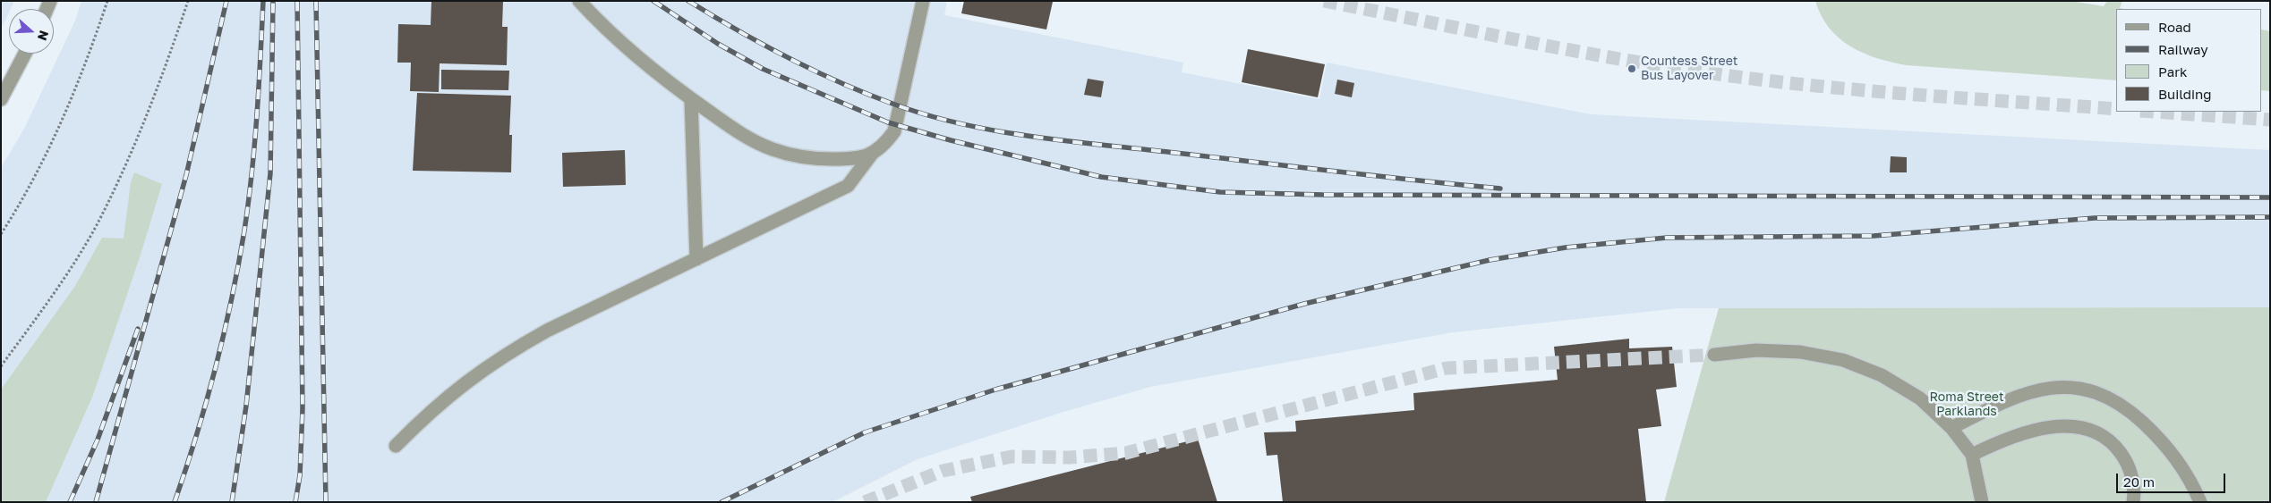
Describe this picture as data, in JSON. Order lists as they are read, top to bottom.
{
  "parks": ["Roma Street Parklands"],
  "places": ["Countess Street Bus Layover"],
  "legend": [
    "Road",
    "Railway",
    "Park",
    "Building"
  ],
  "scale_bar": "20 m",
  "north": "right"
}
